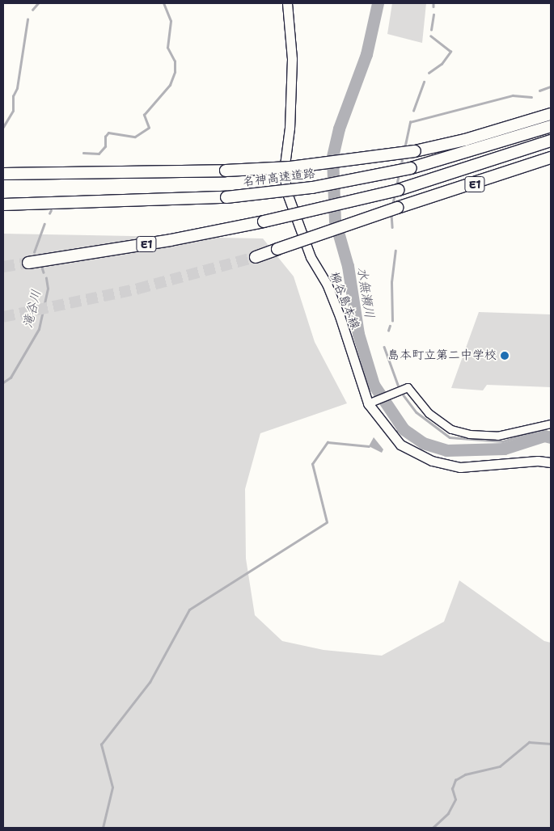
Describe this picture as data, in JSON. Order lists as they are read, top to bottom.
{
  "streets": {
    "highway": ["名神高速道路", "E1"],
    "main road": ["柳谷島本線"]
  },
  "water": ["水無瀬川", "滝谷川"],
  "places": ["島本町立第二中学校"]
}
